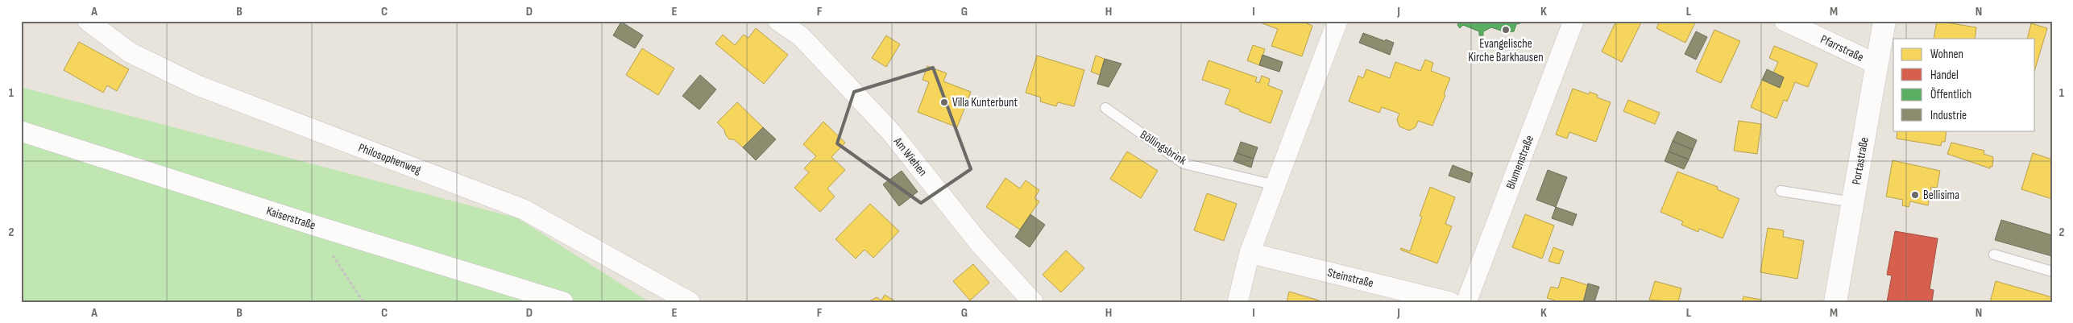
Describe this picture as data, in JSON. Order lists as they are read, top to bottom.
{
  "streets": {
    "main road": ["Portastraße"],
    "street": [
      "Pfarrstraße",
      "Am Wiehen",
      "Philosophenweg",
      "Blumenstraße",
      "Kaiserstraße",
      "Steinstraße"
    ],
    "lane": ["Böllingsbrink"]
  },
  "crossings": [
    ["Pfarrstraße", "Portastraße"]
  ],
  "places": ["Evangelische Kirche Barkhausen", "Villa Kunterbunt", "Bellisima"],
  "legend": [
    "Wohnen",
    "Handel",
    "Öffentlich",
    "Industrie"
  ],
  "grid": {
    "columns": [
      "A",
      "B",
      "C",
      "D",
      "E",
      "F",
      "G",
      "H",
      "I",
      "J",
      "K",
      "L",
      "M",
      "N"
    ],
    "rows": ["1", "2"]
  }
}
